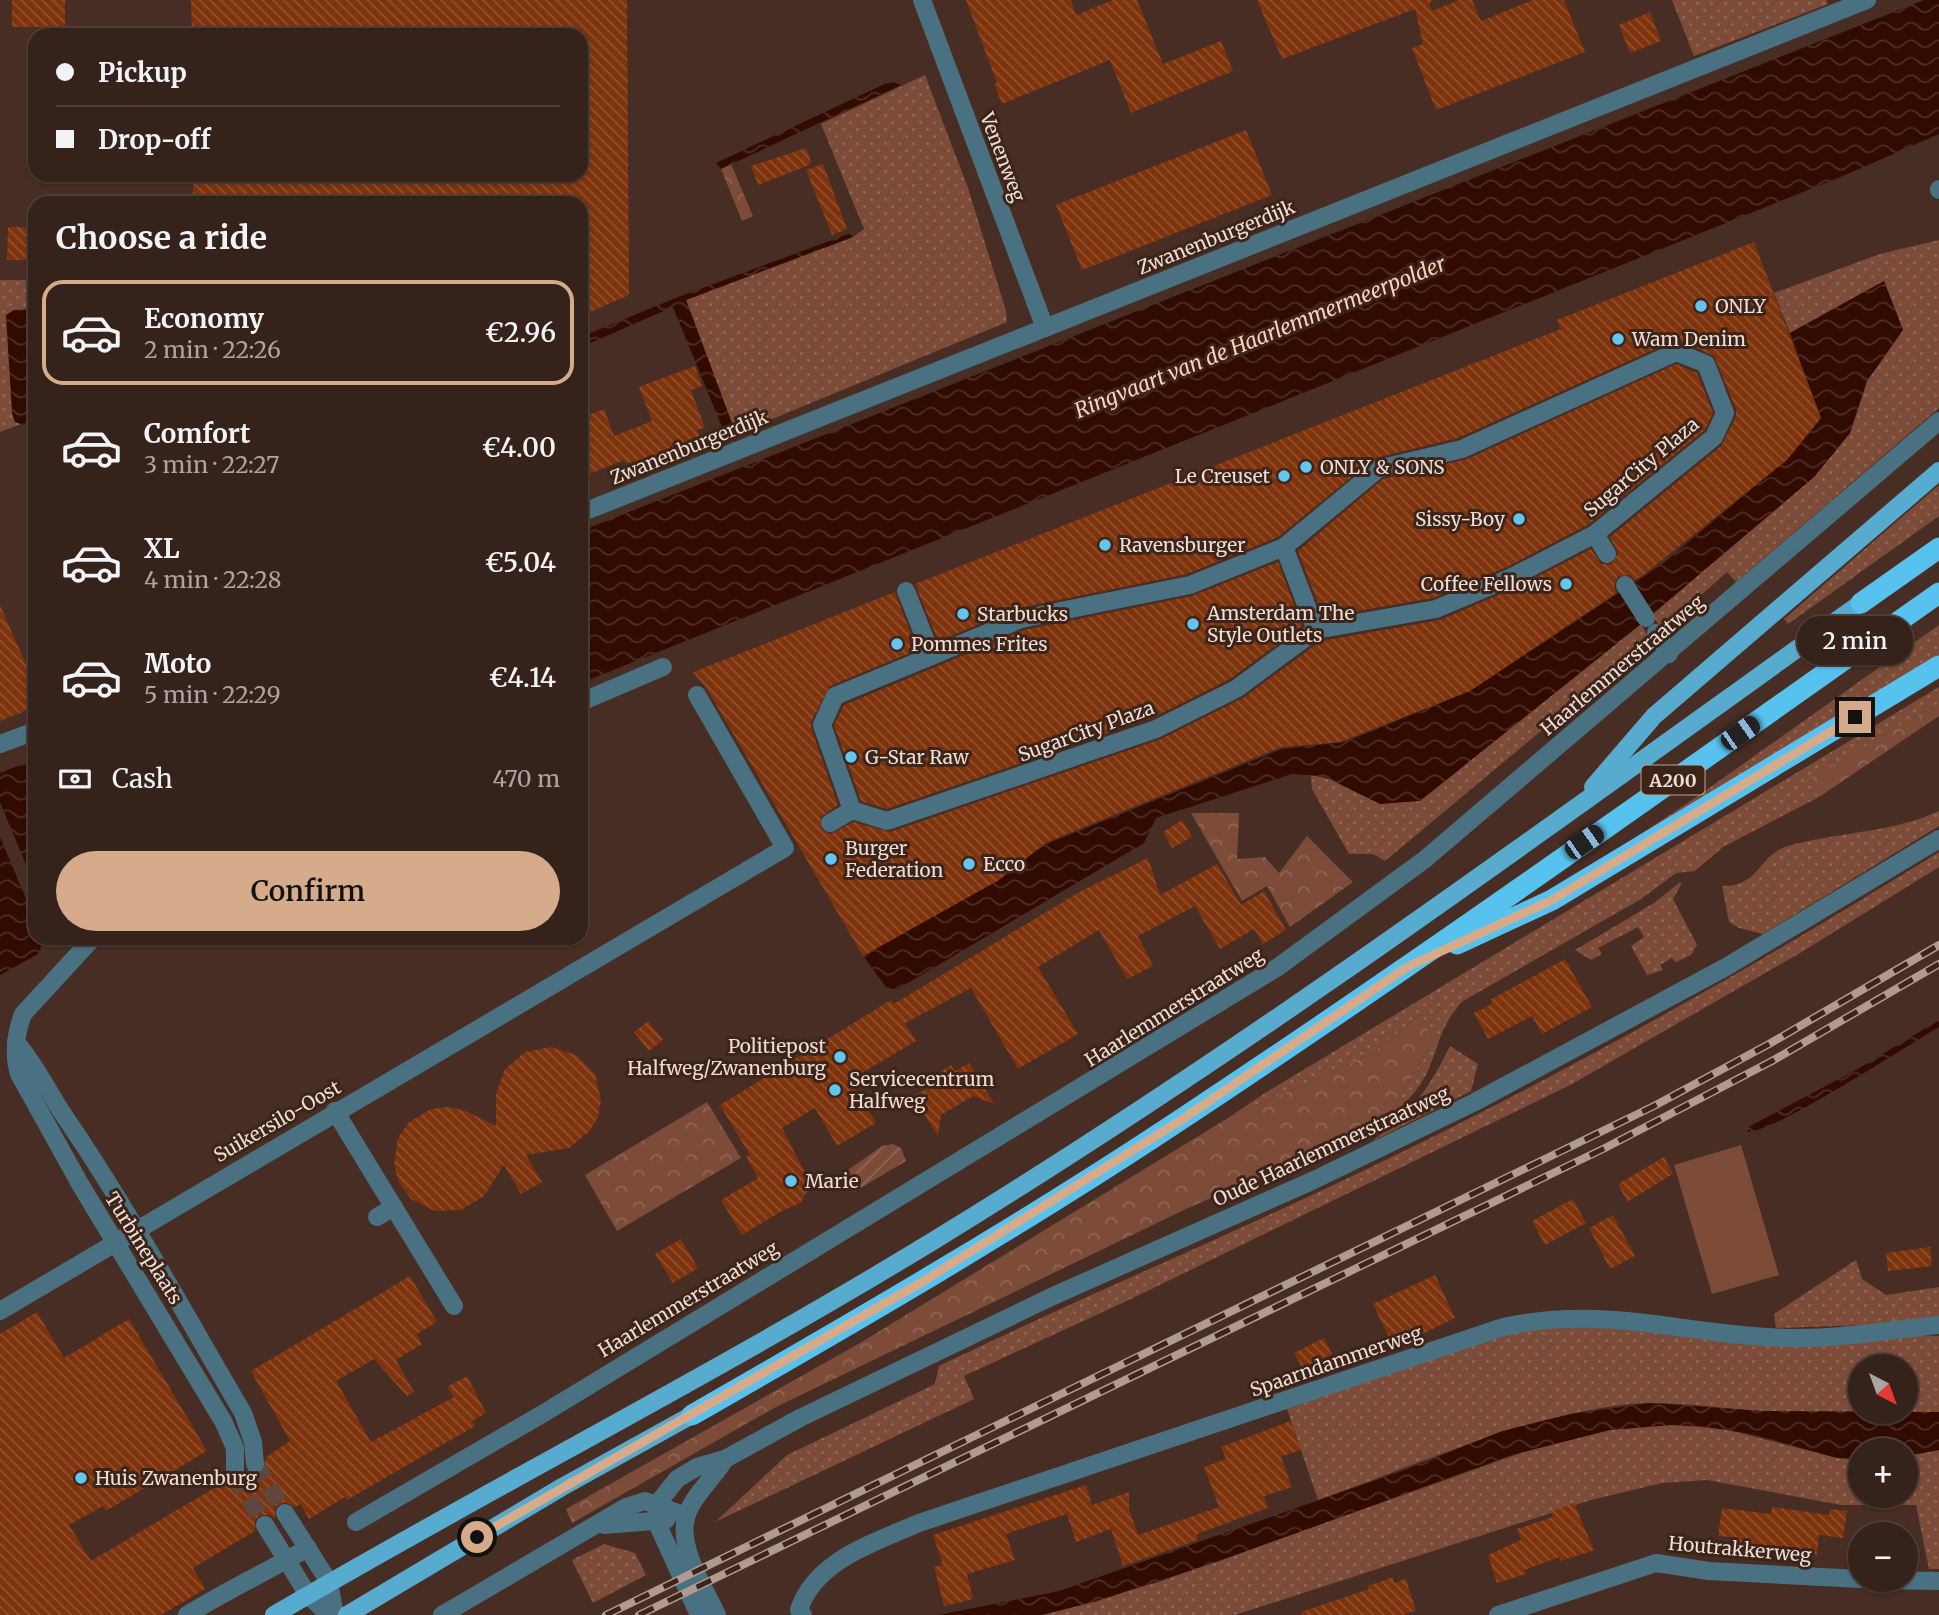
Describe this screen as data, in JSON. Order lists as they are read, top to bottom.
{
  "streets": {
    "highway": ["A200"],
    "street": [
      "Venenweg",
      "Zwanenburgerdijk",
      "SugarCity Plaza",
      "Haarlemmerstraatweg",
      "Suikersilo-Oost",
      "Oude Haarlemmerstraatweg",
      "Turbineplaats",
      "Spaarndammerweg",
      "Houtrakkerweg"
    ]
  },
  "crossings": [
    ["Venenweg", "Zwanenburgerdijk"],
    ["Suikersilo-Oost", "Turbineplaats"]
  ],
  "water": ["Ringvaart van de Haarlemmermeerpolder"],
  "places": [
    "ONLY",
    "Wam Denim",
    "ONLY & SONS",
    "Le Creuset",
    "Sissy-Boy",
    "Ravensburger",
    "Coffee Fellows",
    "Starbucks",
    "Amsterdam The Style Outlets",
    "Pommes Frites",
    "G-Star Raw",
    "Burger Federation",
    "Ecco",
    "Politiepost Halfweg/Zwanenburg",
    "Servicecentrum Halfweg",
    "Marie",
    "Huis Zwanenburg"
  ],
  "north": "bottom right",
  "page": {
    "banner": ["Pickup", "Drop-off"],
    "heading": "Choose a ride",
    "list": [
      {
        "name": "Economy",
        "note": "2 min · 22:26",
        "value": "€2.96"
      },
      {
        "name": "Comfort",
        "note": "3 min · 22:27",
        "value": "€4.00"
      },
      {
        "name": "XL",
        "note": "4 min · 22:28",
        "value": "€5.04"
      },
      {
        "name": "Moto",
        "note": "5 min · 22:29",
        "value": "€4.14"
      }
    ],
    "bubble": "2 min",
    "pay": ["Cash", "470 m"],
    "buttons": "Confirm",
    "map_buttons": ["+", "−"]
  }
}
